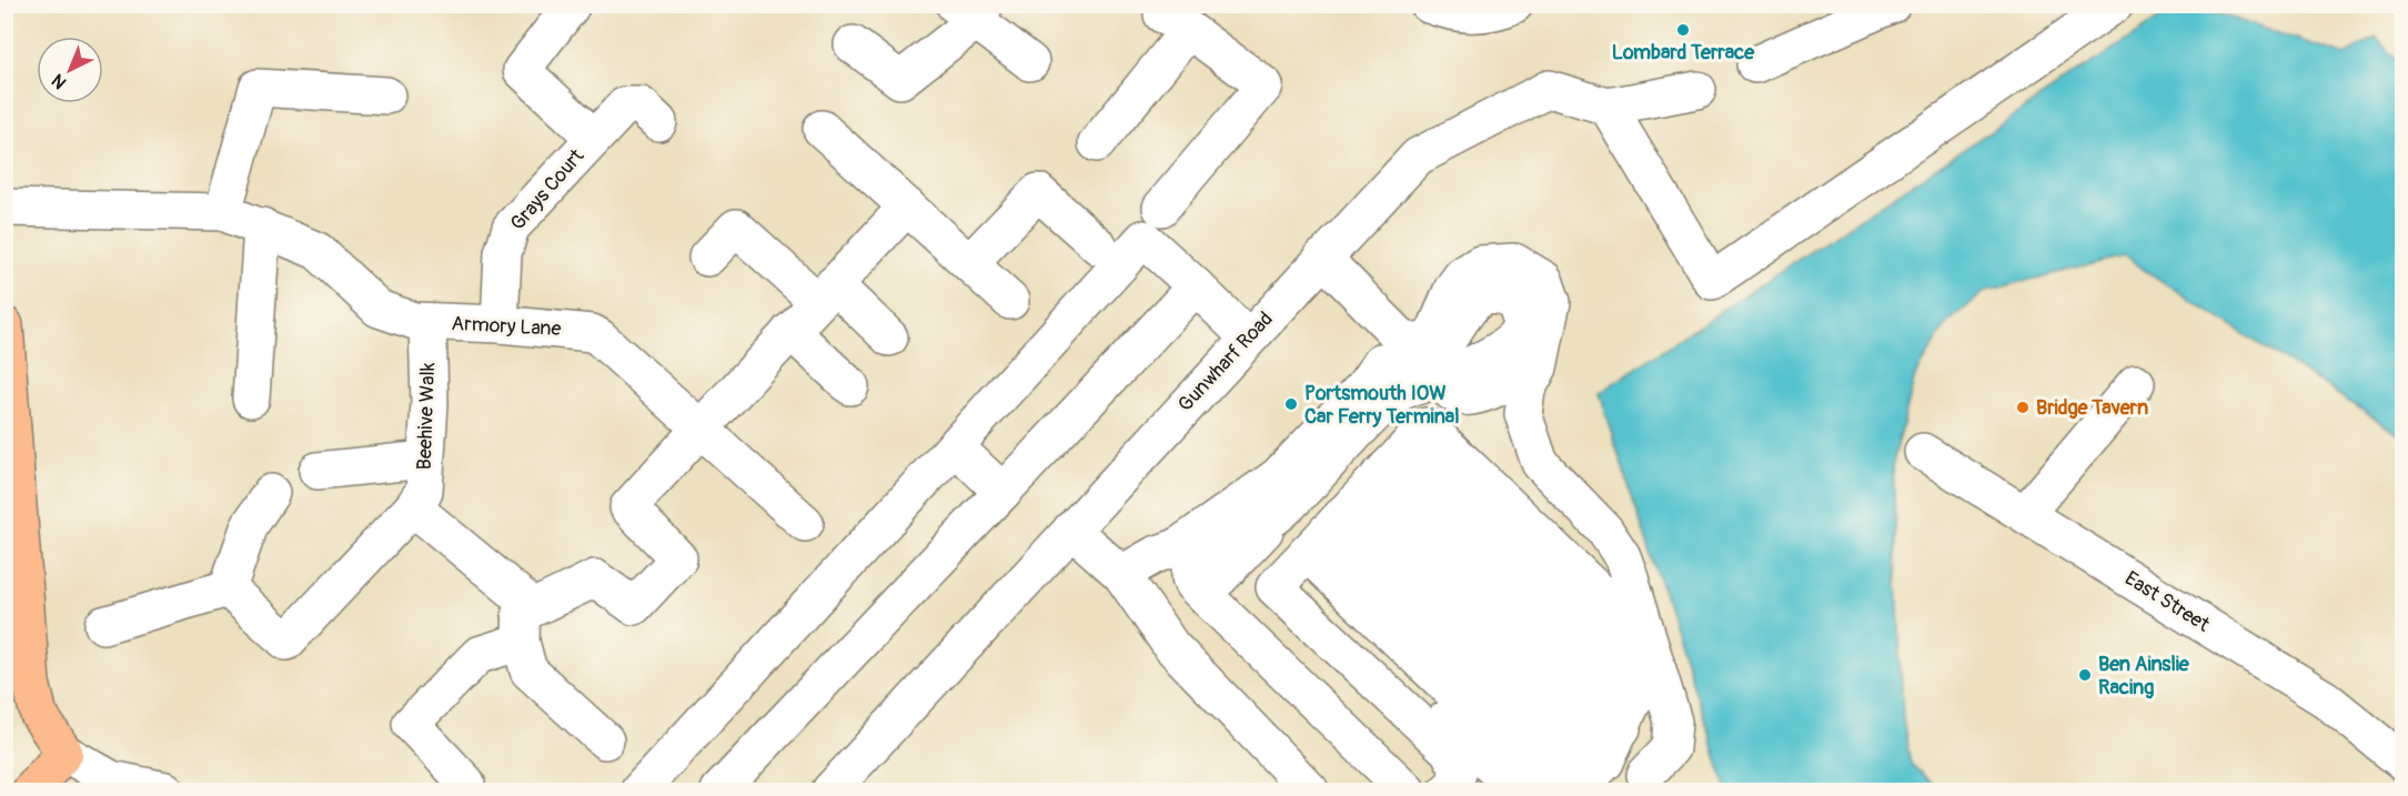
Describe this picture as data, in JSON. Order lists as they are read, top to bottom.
{
  "streets": {
    "street": [
      "Grays Court",
      "Armory Lane",
      "Gunwharf Road",
      "Beehive Walk",
      "East Street"
    ]
  },
  "crossings": [
    ["Grays Court", "Armory Lane"],
    ["Armory Lane", "Beehive Walk"]
  ],
  "places": [
    "Lombard Terrace",
    "Portsmouth IOW Car Ferry Terminal",
    "Bridge Tavern",
    "Ben Ainslie Racing"
  ],
  "north": "bottom left"
}
